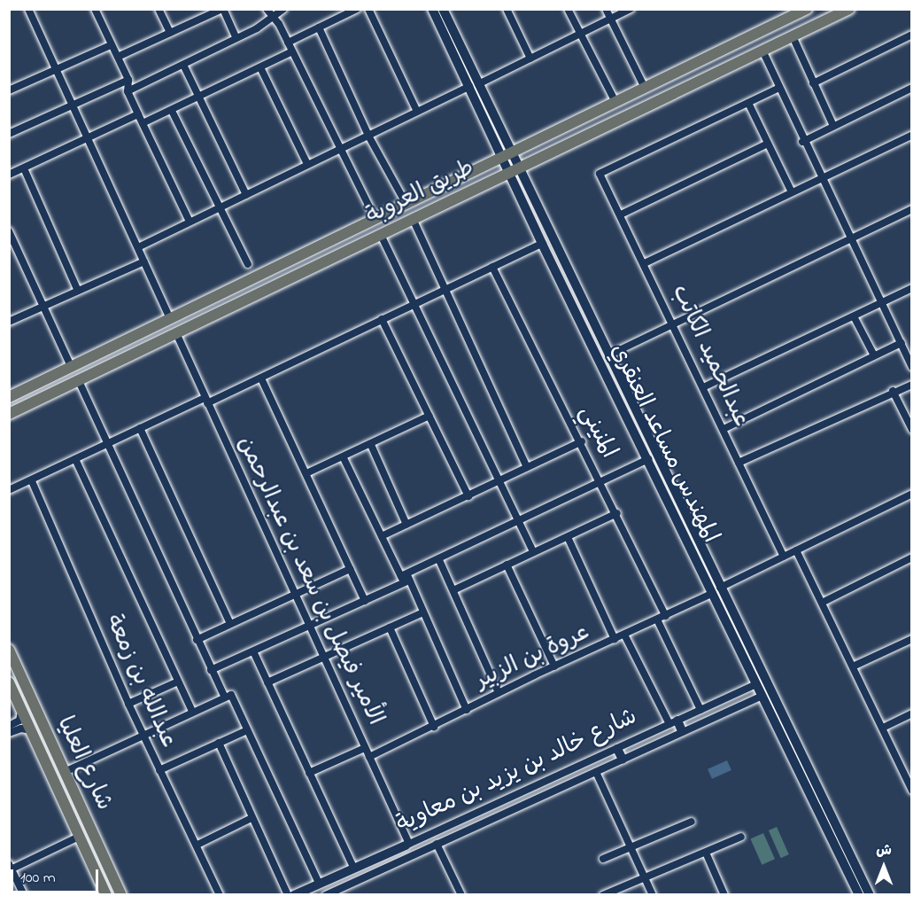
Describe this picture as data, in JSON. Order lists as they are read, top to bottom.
{
  "streets": {
    "main road": ["طريق العروبة", "شارع العليا"],
    "street": [
      "عبدالحميد الكاتب",
      "المنيني",
      "المهندس مساعد العنقري",
      "الأمير فيصل بن سعد بن عبدالرحمن",
      "عروة بن الزبير",
      "عبدالله بن زمعة",
      "شارع خالد بن يزيد بن معاوية"
    ]
  },
  "crossings": [
    ["طريق العروبة", "المهندس مساعد العنقري"],
    ["طريق العروبة", "الأمير فيصل بن سعد بن عبدالرحمن"],
    ["عبدالحميد الكاتب", "عروة بن الزبير"],
    ["المنيني", "عروة بن الزبير"],
    ["المهندس مساعد العنقري", "عروة بن الزبير"],
    ["المهندس مساعد العنقري", "شارع خالد بن يزيد بن معاوية"],
    ["الأمير فيصل بن سعد بن عبدالرحمن", "عروة بن الزبير"],
    ["الأمير فيصل بن سعد بن عبدالرحمن", "شارع خالد بن يزيد بن معاوية"]
  ],
  "scale_bar": "100 m",
  "north": "top"
}
